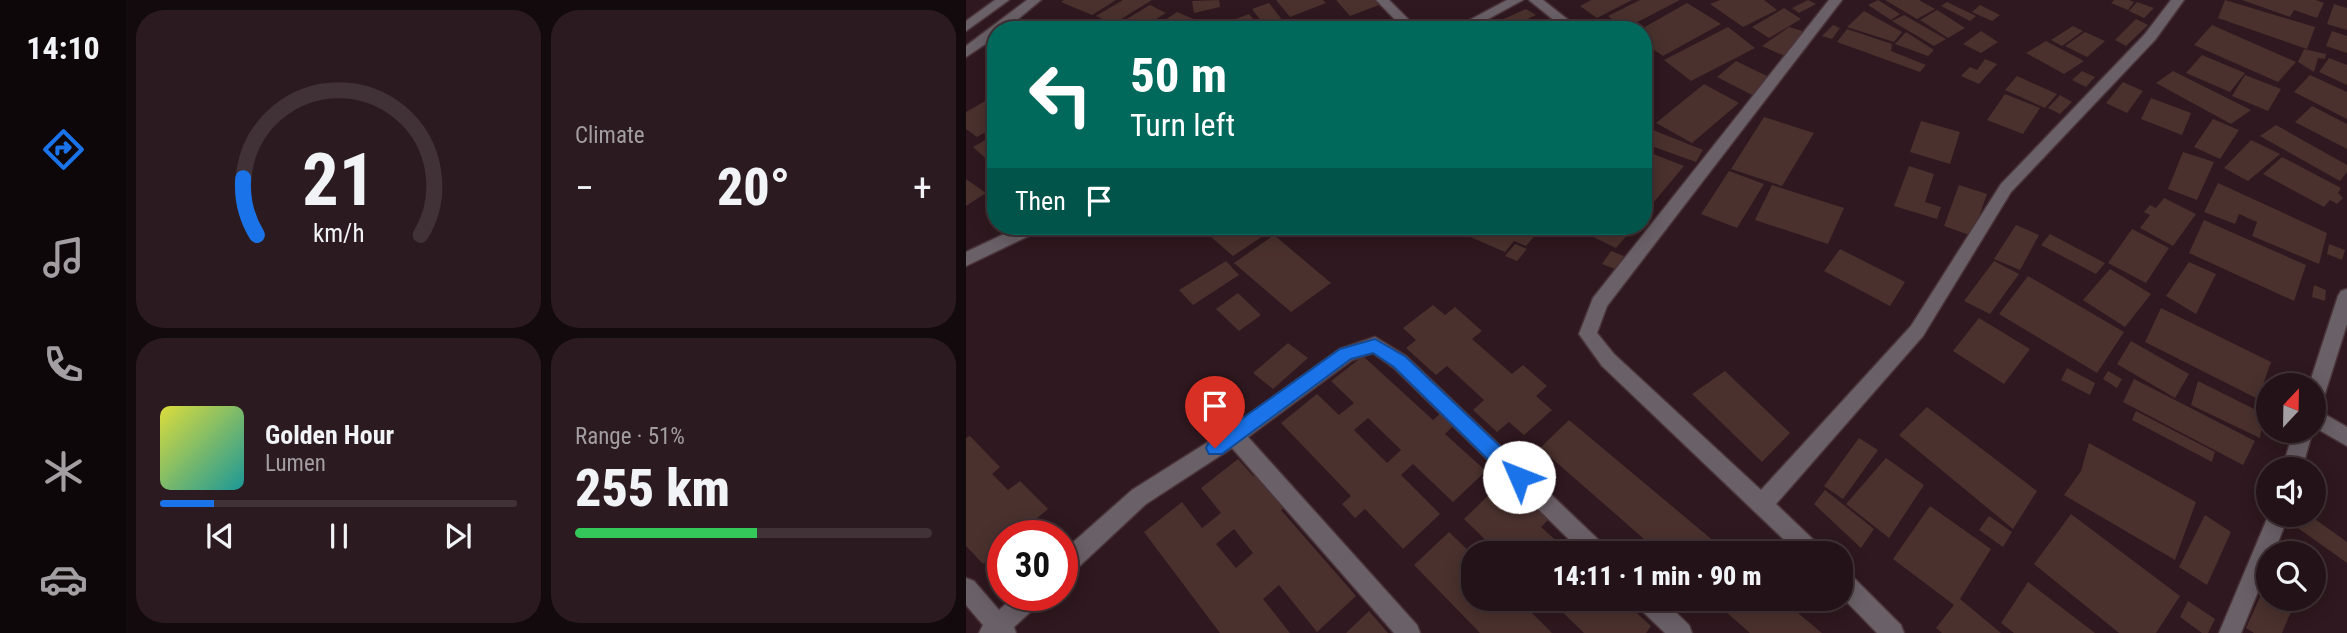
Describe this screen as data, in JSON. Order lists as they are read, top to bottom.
{
  "north": "top",
  "page": {
    "tabs": "14:10",
    "tile": [
      "Climate",
      ["Range · 51%", "255 km"]
    ],
    "turn": ["50 m", "Turn left"],
    "heat": ["−", "20°", "+"],
    "then": "Then",
    "song": ["Golden Hour", "Lumen"],
    "limit": "30",
    "trip": "14:11 · 1 min · 90 m",
    "gauge": ["21", "km/h"]
  }
}
